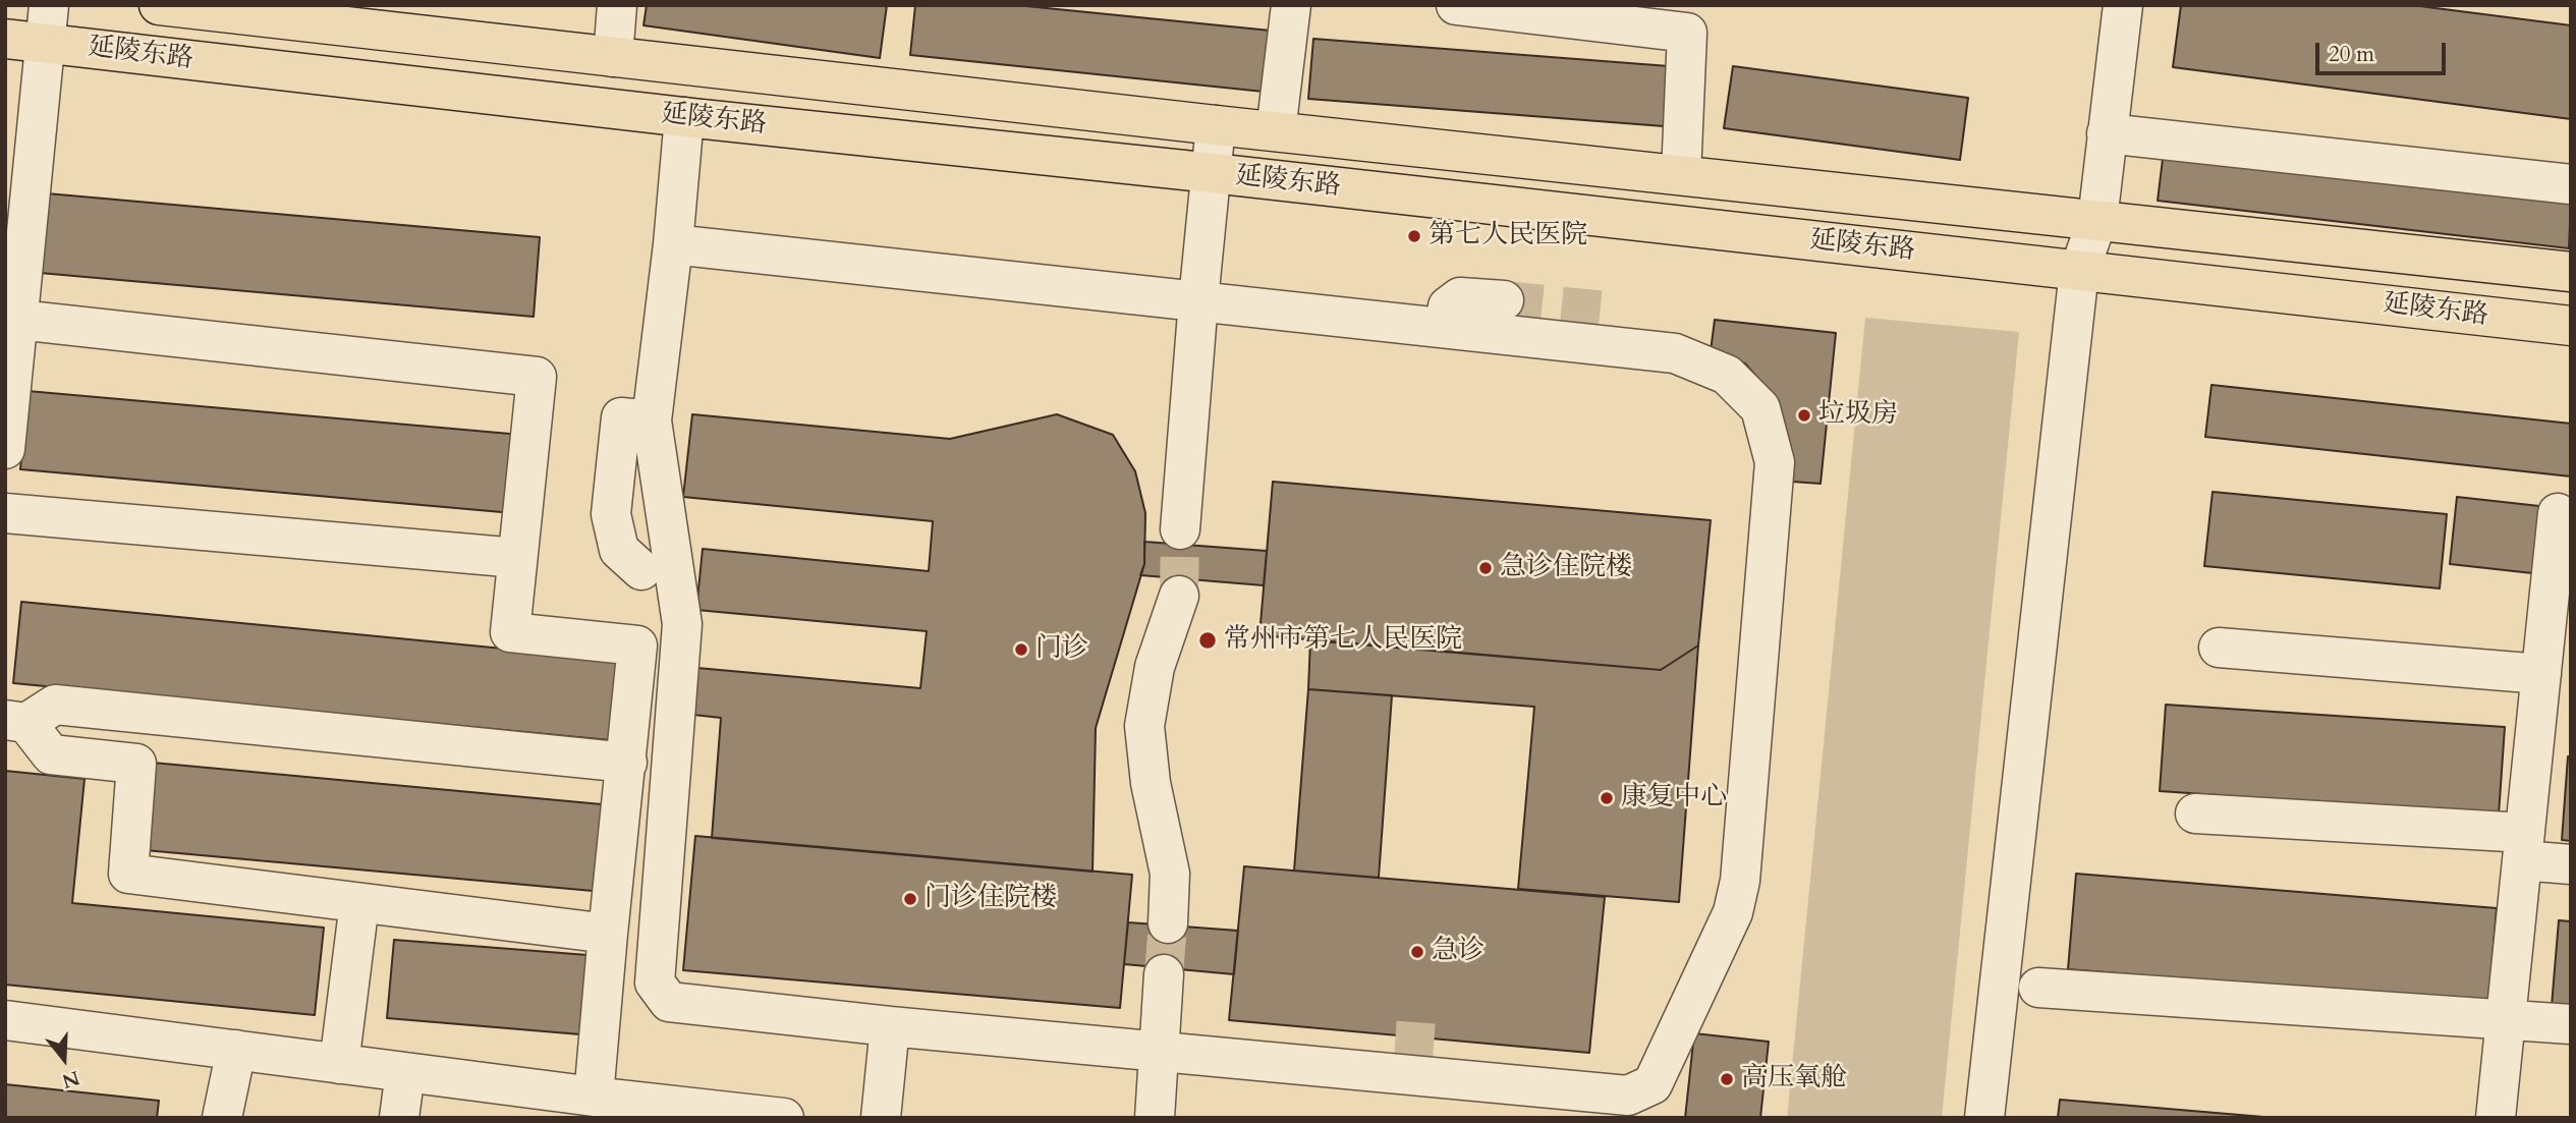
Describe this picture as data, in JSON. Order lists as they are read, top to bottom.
{
  "streets": {
    "main road": ["延陵东路"]
  },
  "places": [
    "第七人民医院",
    "垃圾房",
    "急诊住院楼",
    "常州市第七人民医院",
    "门诊",
    "康复中心",
    "门诊住院楼",
    "急诊",
    "高压氧舱"
  ],
  "scale_bar": "20 m",
  "north": "bottom"
}
